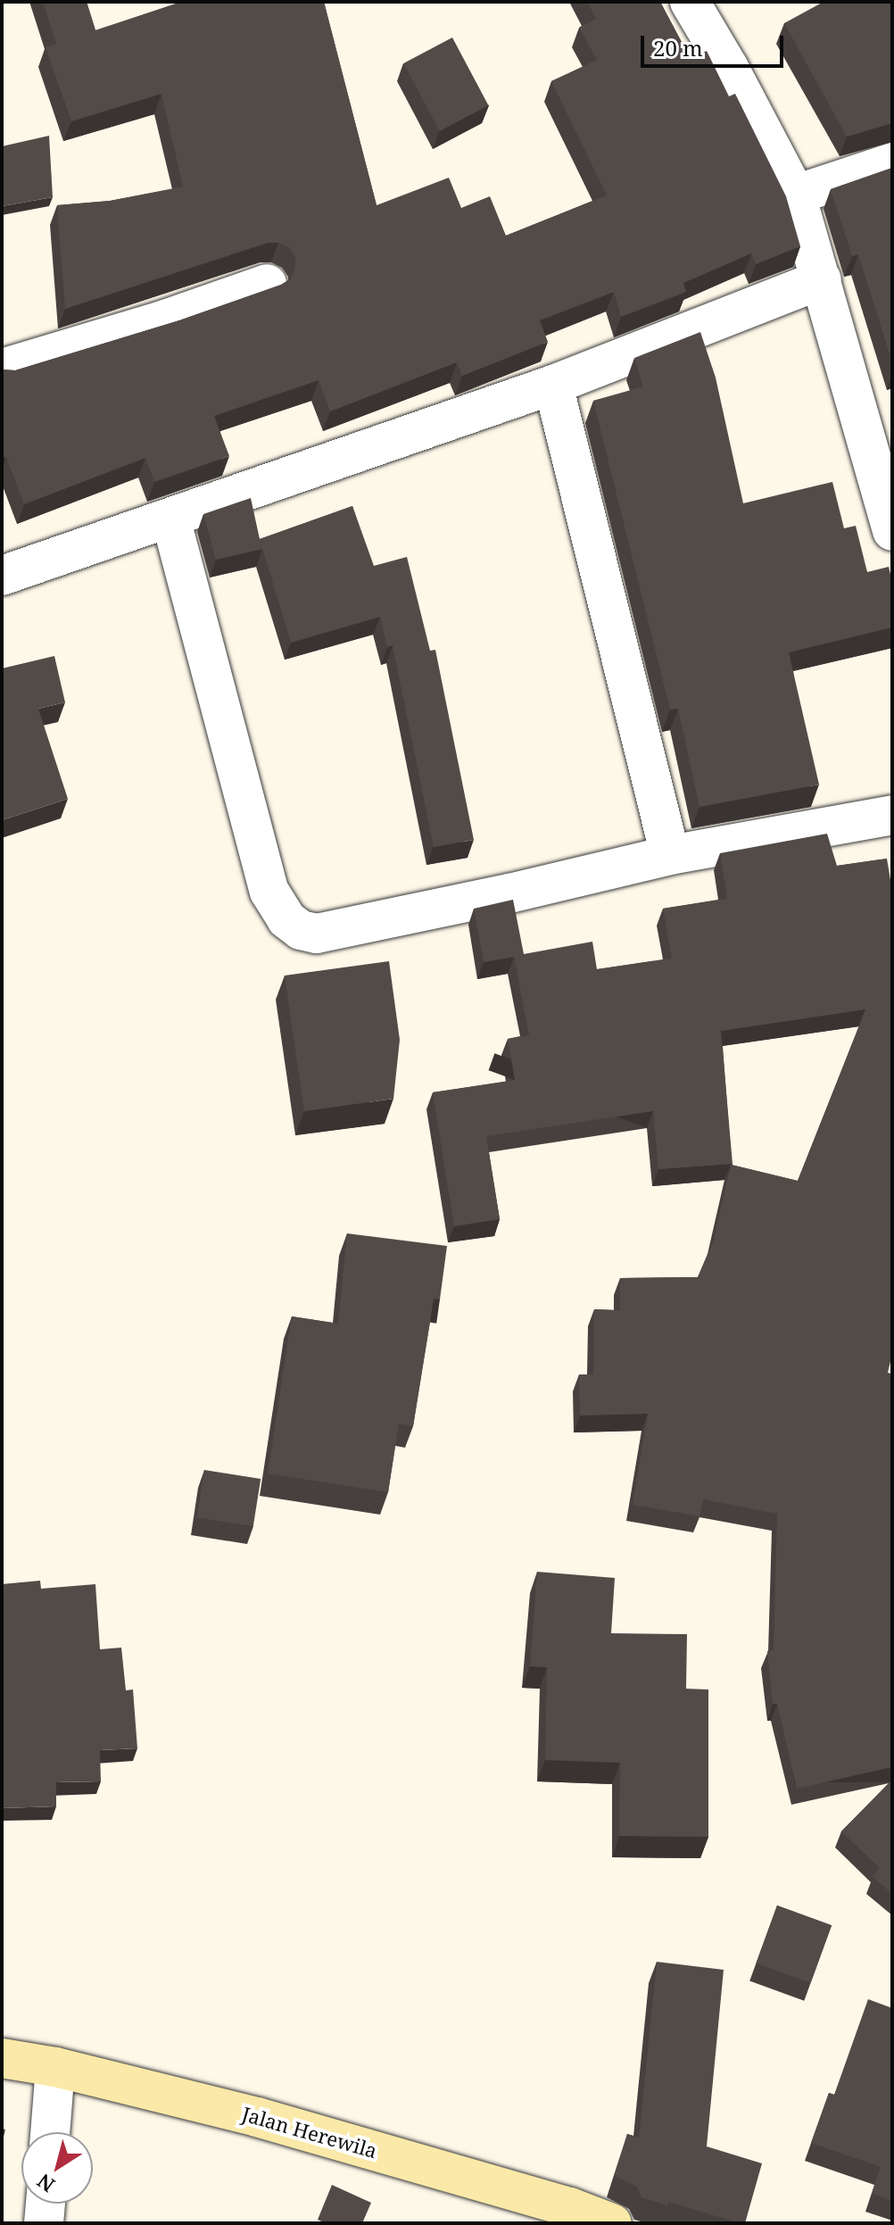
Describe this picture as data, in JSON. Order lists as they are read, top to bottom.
{
  "streets": {
    "main road": ["Jalan Herewila"]
  },
  "scale_bar": "20 m",
  "north": "bottom left"
}
